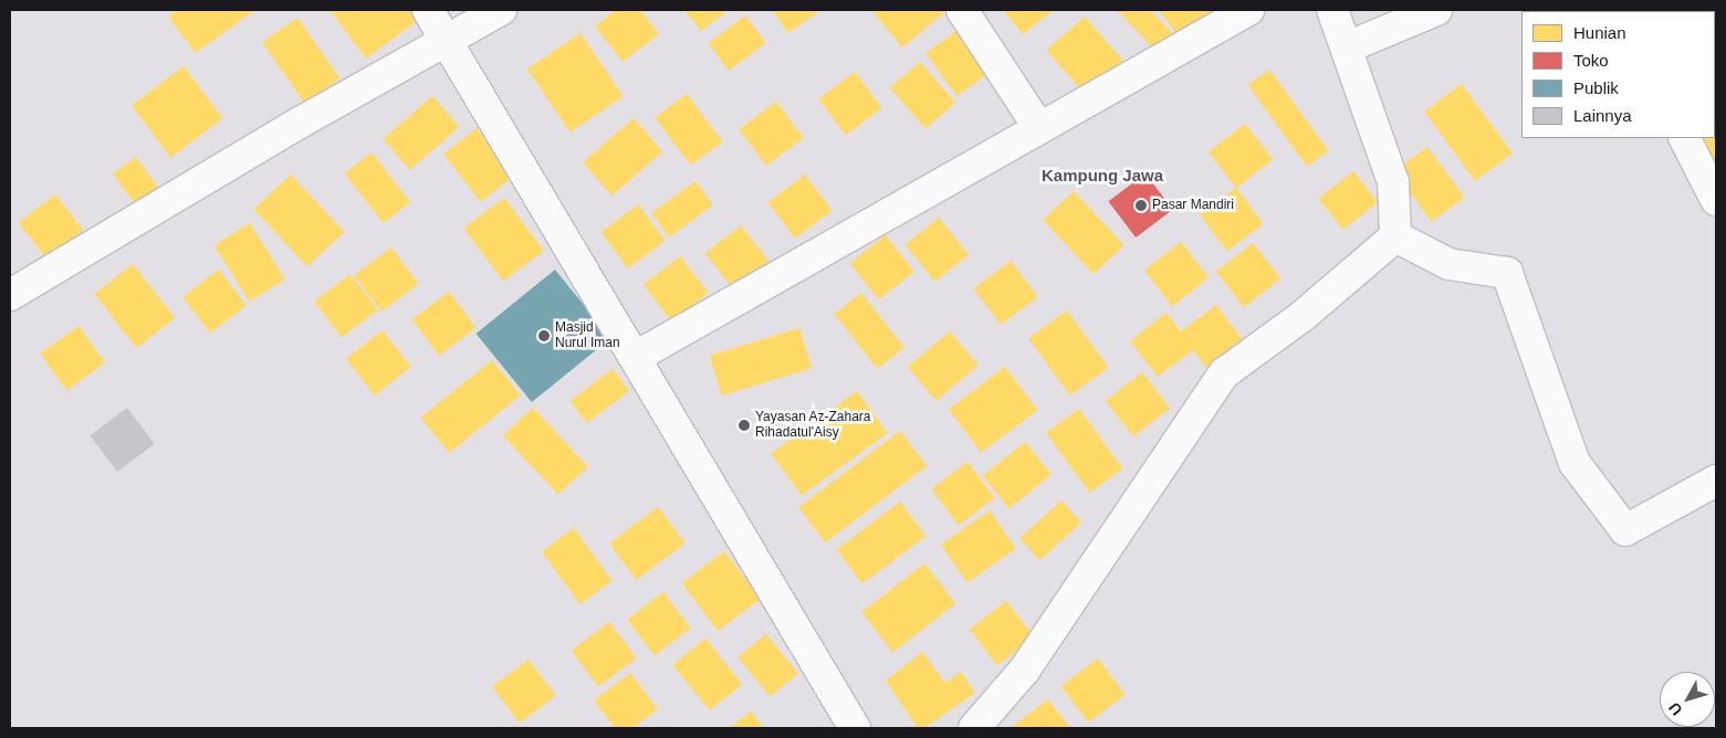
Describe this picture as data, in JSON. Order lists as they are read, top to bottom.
{
  "districts": ["Kampung Jawa"],
  "places": ["Pasar Mandiri", "Masjid Nurul Iman", "Yayasan Az-Zahara Rihadatul'Aisy"],
  "legend": [
    "Hunian",
    "Toko",
    "Publik",
    "Lainnya"
  ],
  "north": "bottom left"
}
